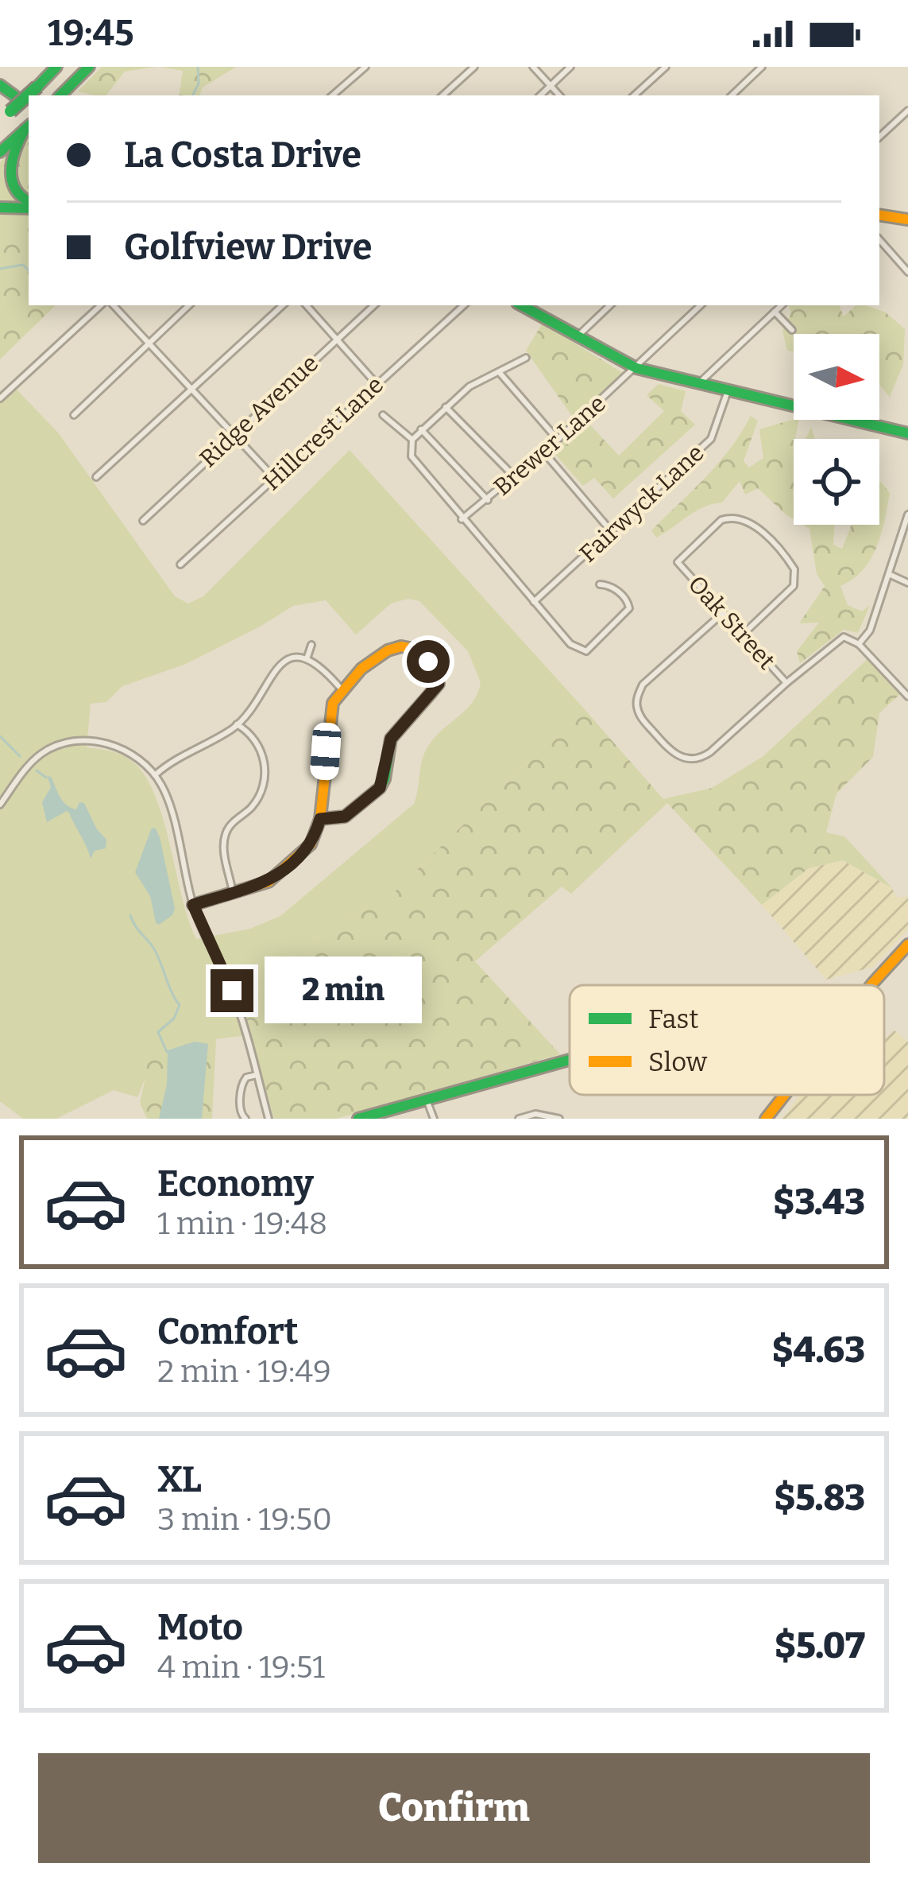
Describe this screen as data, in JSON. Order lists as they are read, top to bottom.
{
  "streets": {
    "street": [
      "Ridge Avenue",
      "Hillcrest Lane",
      "Brewer Lane",
      "Fairwyck Lane",
      "Oak Street"
    ]
  },
  "legend": ["Fast", "Slow"],
  "north": "right",
  "page": {
    "status": "19:45",
    "banner": ["La Costa Drive", "Golfview Drive"],
    "bubble": "2 min",
    "list": [
      {
        "name": "Economy",
        "note": "1 min · 19:48",
        "value": "$3.43"
      },
      {
        "name": "Comfort",
        "note": "2 min · 19:49",
        "value": "$4.63"
      },
      {
        "name": "XL",
        "note": "3 min · 19:50",
        "value": "$5.83"
      },
      {
        "name": "Moto",
        "note": "4 min · 19:51",
        "value": "$5.07"
      }
    ],
    "buttons": "Confirm"
  }
}
